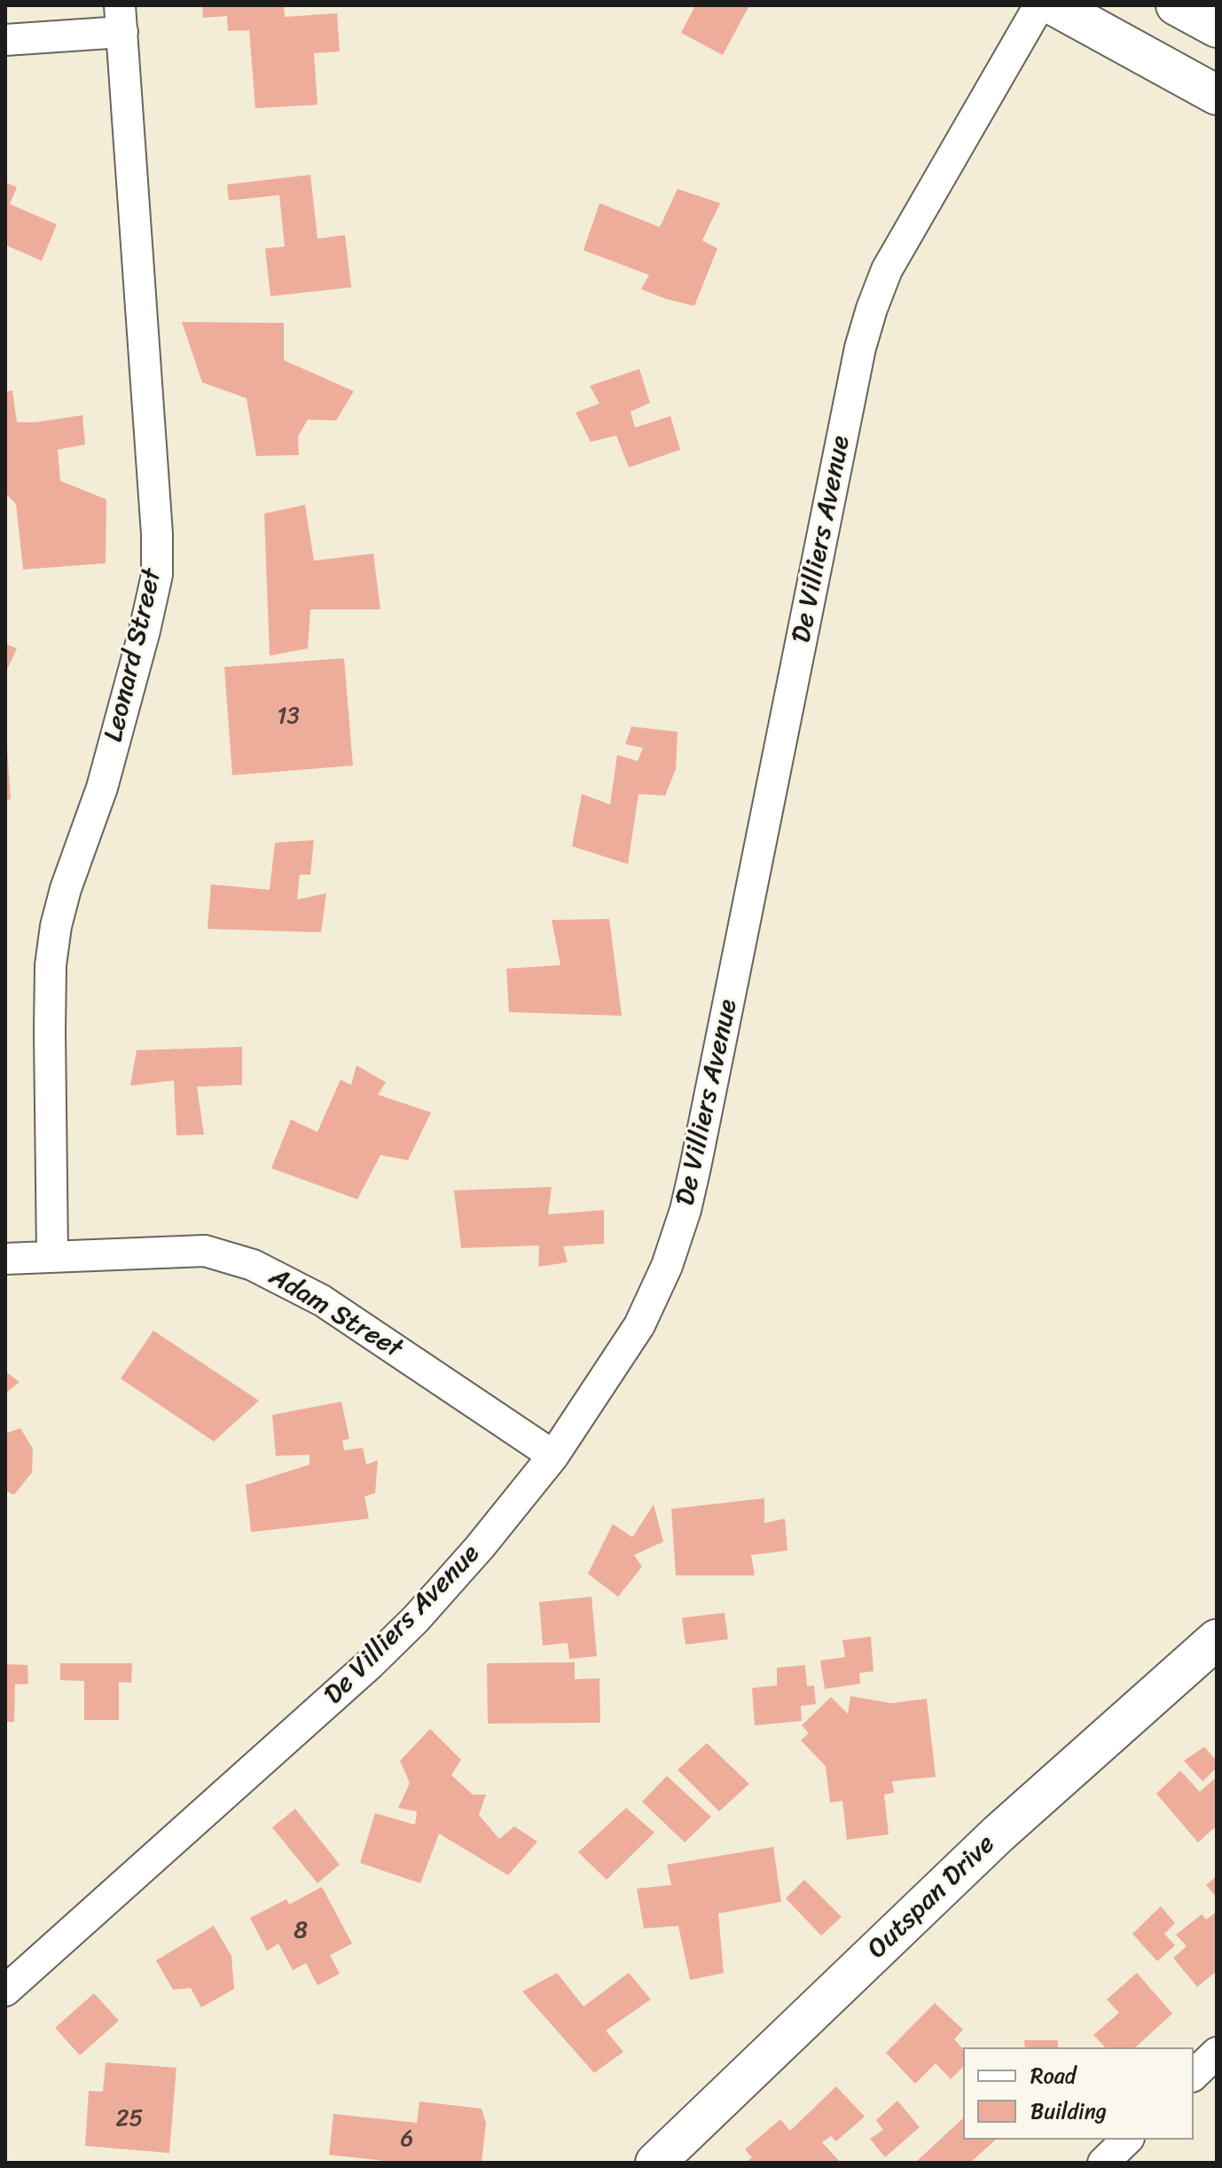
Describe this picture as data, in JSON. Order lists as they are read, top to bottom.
{
  "streets": {
    "street": [
      "De Villiers Avenue",
      "Leonard Street",
      "Adam Street",
      "Outspan Drive"
    ]
  },
  "crossings": [
    ["De Villiers Avenue", "Adam Street"],
    ["Leonard Street", "Adam Street"]
  ],
  "house_numbers": [
    "13",
    "8",
    "25",
    "6"
  ],
  "legend": ["Road", "Building"]
}
